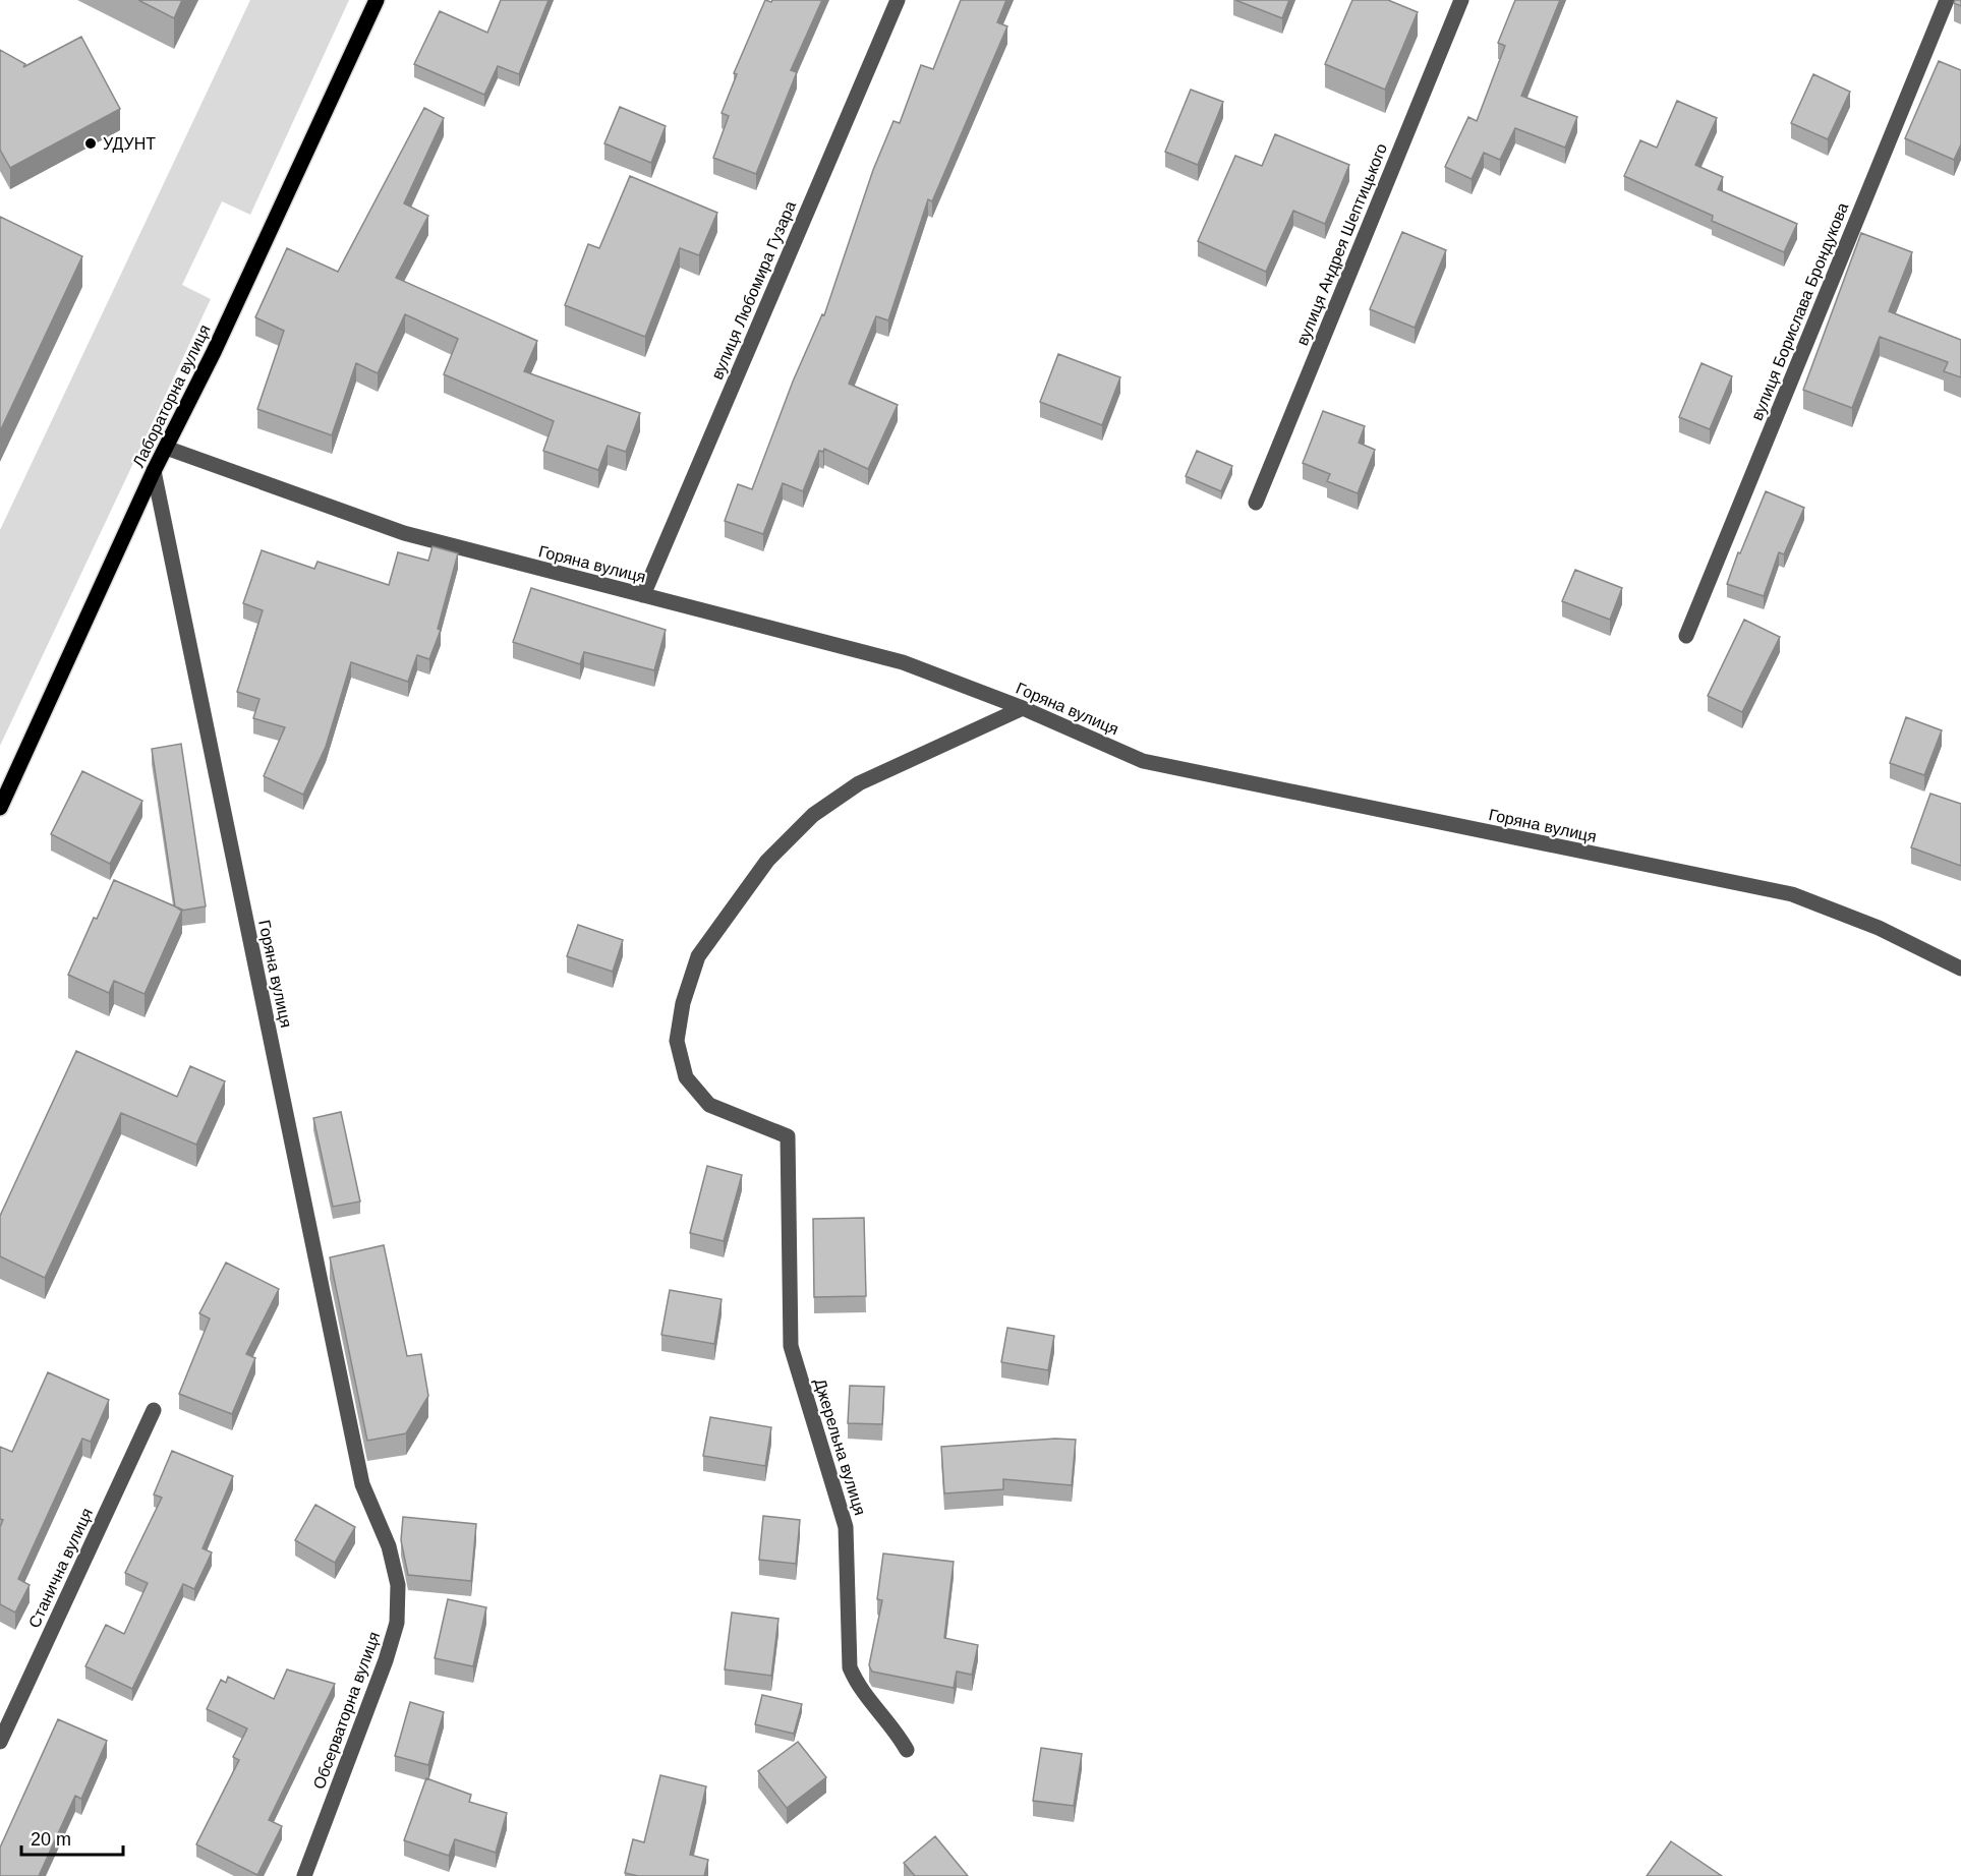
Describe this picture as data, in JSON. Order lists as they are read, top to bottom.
{
  "streets": {
    "main road": ["Лабораторна вулиця"],
    "street": [
      "вулиця Андрея Шептицького",
      "вулиця Любомира Гузара",
      "вулиця Борислава Брондукова",
      "Горяна вулиця",
      "Джерельна вулиця",
      "Станична вулиця",
      "Обсерваторна вулиця"
    ]
  },
  "crossings": [
    ["вулиця Любомира Гузара", "Горяна вулиця"],
    ["Лабораторна вулиця", "Горяна вулиця"],
    ["Горяна вулиця", "Джерельна вулиця"],
    ["Горяна вулиця", "Обсерваторна вулиця"]
  ],
  "places": ["УДУНТ"],
  "scale_bar": "20 m"
}
